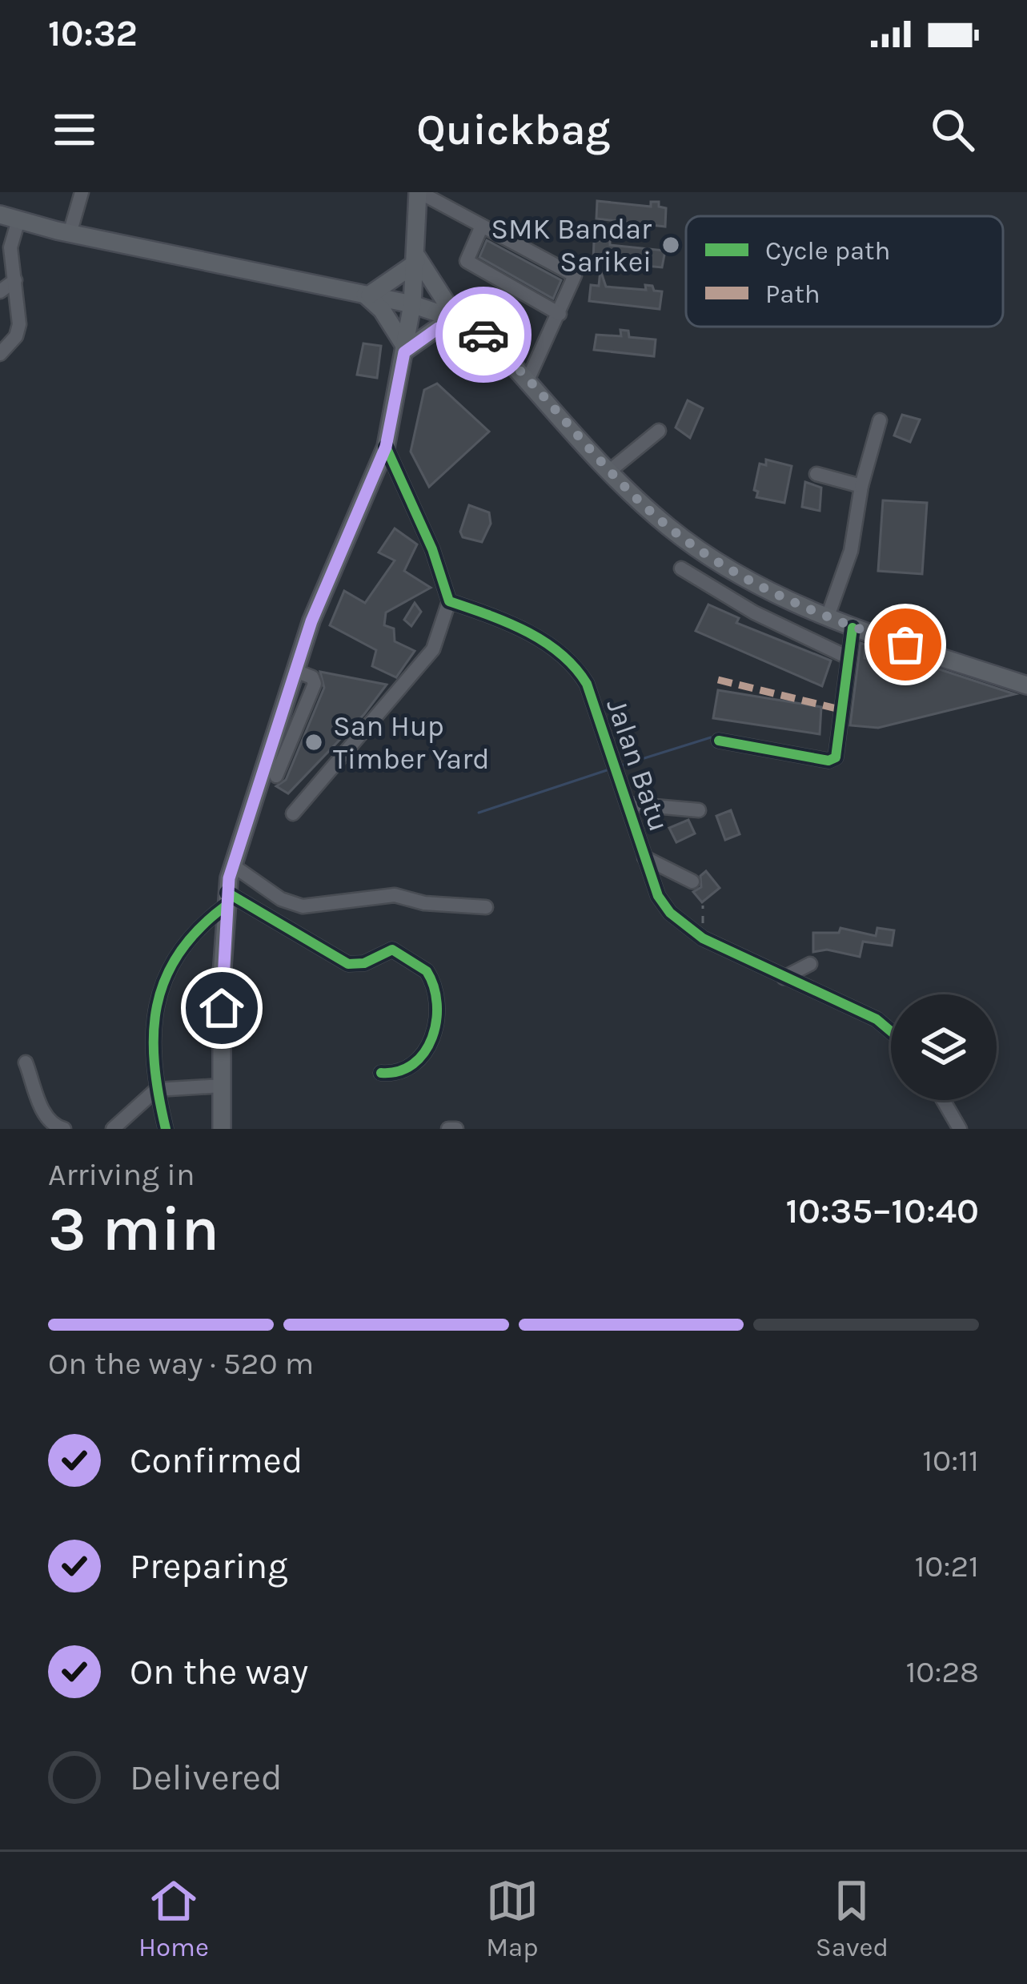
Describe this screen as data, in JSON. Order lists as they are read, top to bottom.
{
  "streets": {
    "street": ["Jalan Batu"]
  },
  "places": ["SMK Bandar Sarikei", "San Hup Timber Yard"],
  "legend": ["Cycle path", "Path"],
  "page": {
    "status": "10:32",
    "header": "Quickbag",
    "heading": ["3 min", "Arriving in", "10:35–10:40"],
    "bar": "On the way · 520 m",
    "list": [
      ["Confirmed", "10:11"],
      ["Preparing", "10:21"],
      ["On the way", "10:28"],
      "Delivered"
    ],
    "tabs": ["Home", "Map", "Saved"]
  }
}
